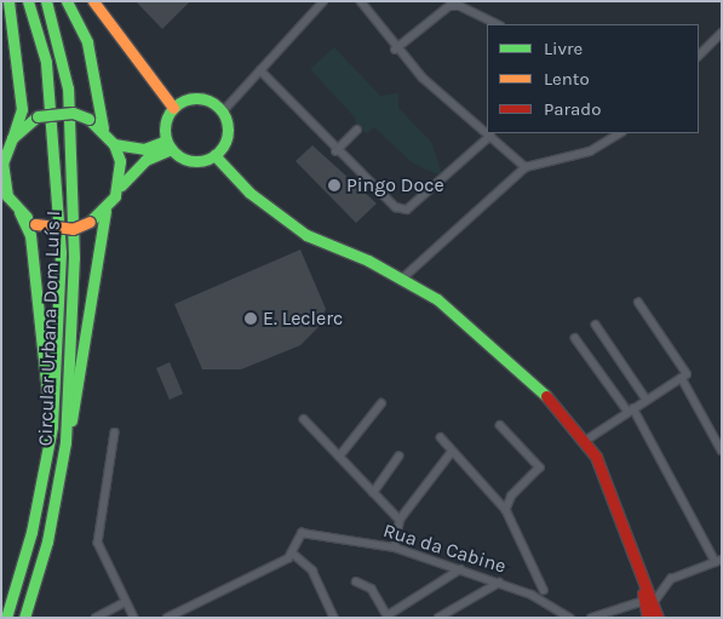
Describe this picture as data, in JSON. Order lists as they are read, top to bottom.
{
  "streets": {
    "main road": ["Circular Urbana Dom Luís I"],
    "street": ["Rua da Cabine"]
  },
  "places": ["Pingo Doce", "E. Leclerc"],
  "legend": ["Livre", "Lento", "Parado"]
}
